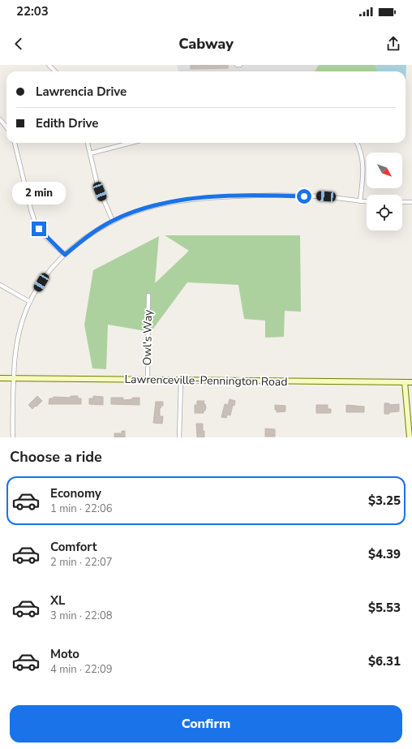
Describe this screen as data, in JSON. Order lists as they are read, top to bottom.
{
  "streets": {
    "street": ["Owl's Way", "Lawrenceville-Pennington Road"]
  },
  "crossings": [
    ["Owl's Way", "Lawrenceville-Pennington Road"]
  ],
  "north": "bottom right",
  "page": {
    "status": "22:03",
    "header": "Cabway",
    "banner": ["Lawrencia Drive", "Edith Drive"],
    "bubble": "2 min",
    "heading": "Choose a ride",
    "list": [
      {
        "name": "Economy",
        "note": "1 min · 22:06",
        "value": "$3.25"
      },
      {
        "name": "Comfort",
        "note": "2 min · 22:07",
        "value": "$4.39"
      },
      {
        "name": "XL",
        "note": "3 min · 22:08",
        "value": "$5.53"
      },
      {
        "name": "Moto",
        "note": "4 min · 22:09",
        "value": "$6.31"
      }
    ],
    "buttons": "Confirm"
  }
}
